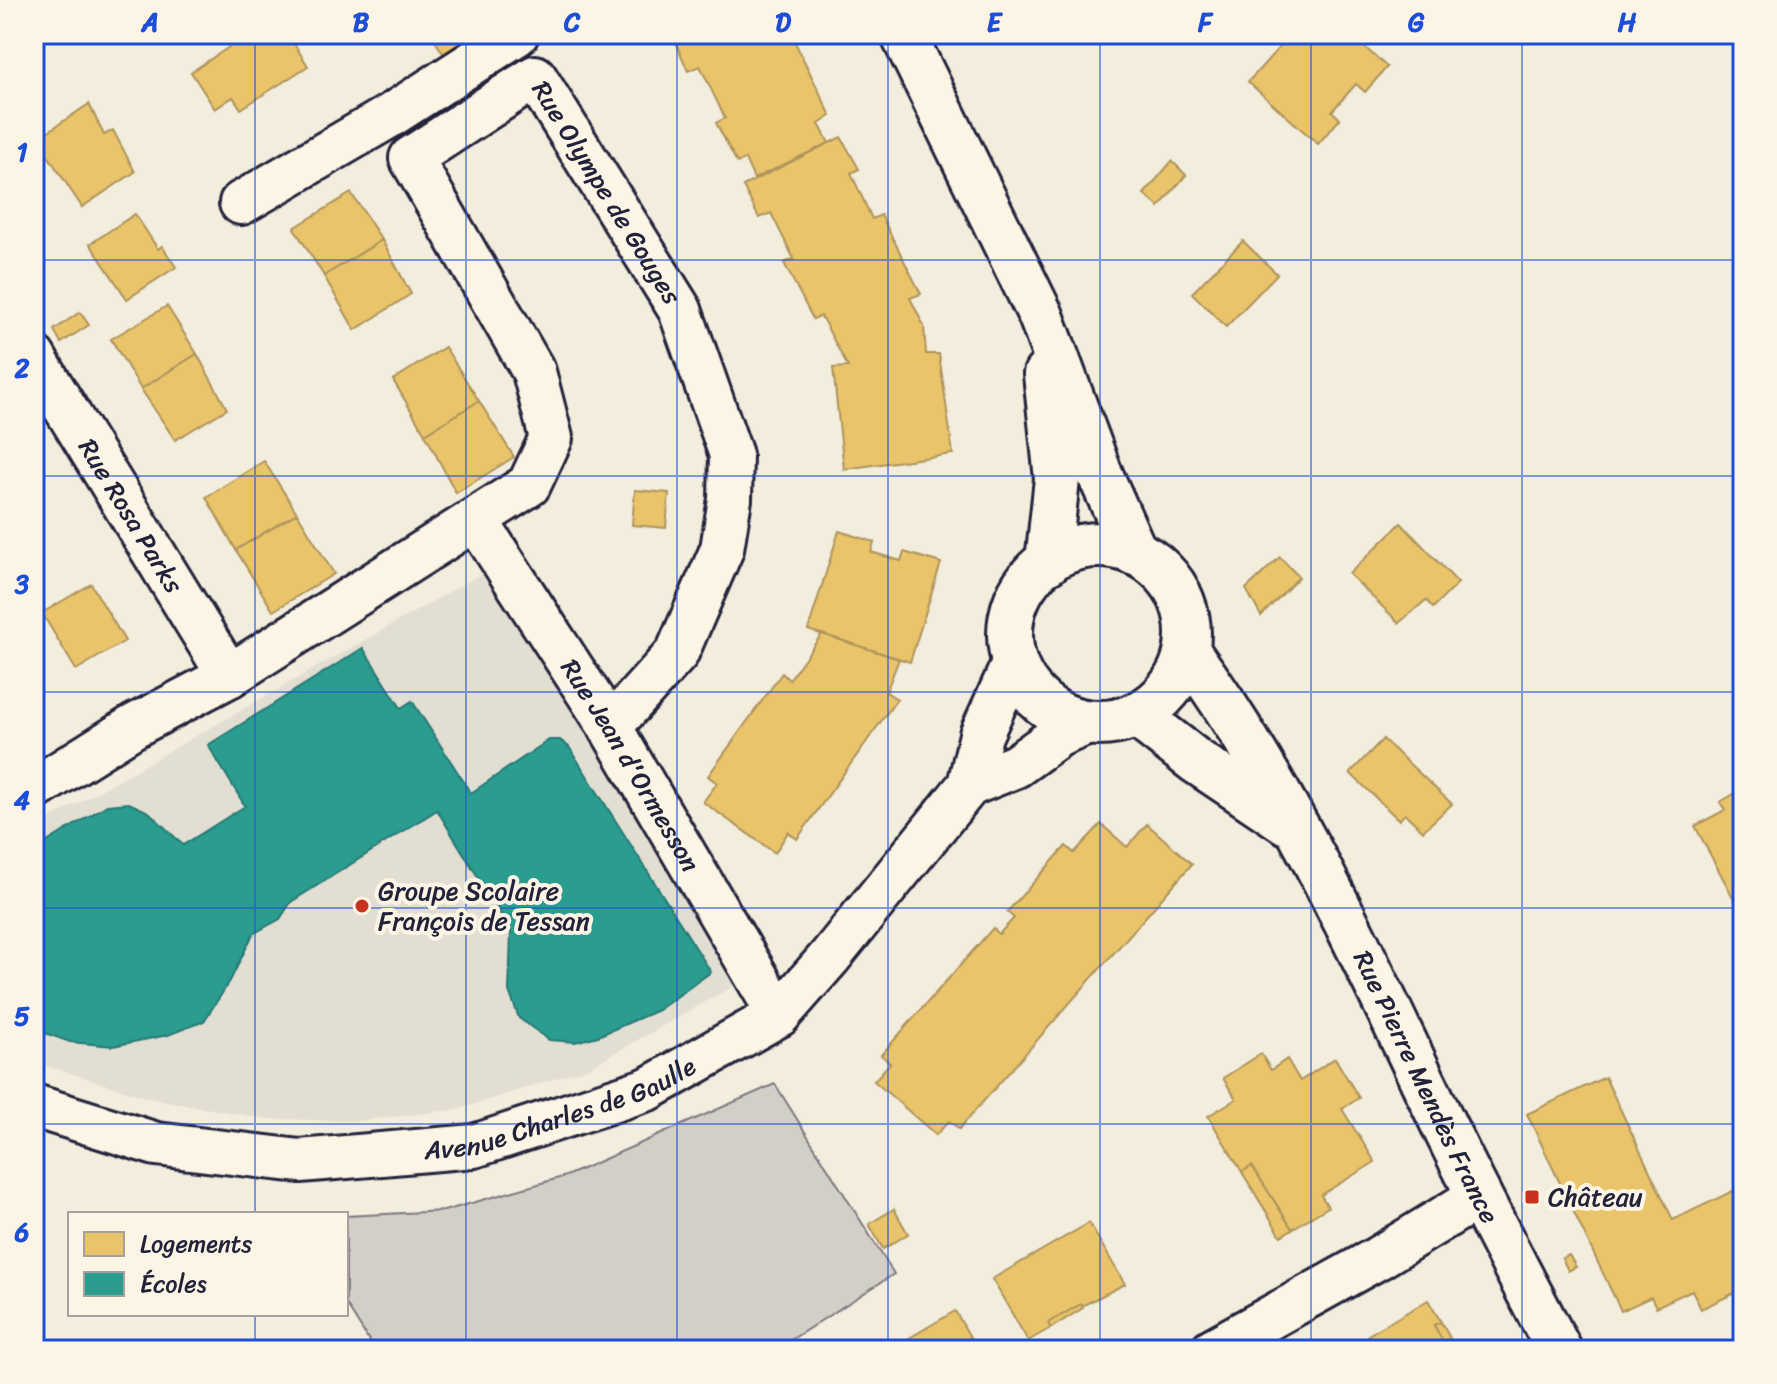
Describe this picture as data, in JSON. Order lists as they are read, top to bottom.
{
  "streets": {
    "street": [
      "Rue Olympe de Gouges",
      "Rue Rosa Parks",
      "Rue Jean d'Ormesson",
      "Rue Pierre Mendès France",
      "Avenue Charles de Gaulle"
    ]
  },
  "crossings": [
    ["Rue Olympe de Gouges", "Rue Jean d'Ormesson"],
    ["Rue Jean d'Ormesson", "Avenue Charles de Gaulle"],
    ["Rue Pierre Mendès France", "Avenue Charles de Gaulle"]
  ],
  "places": {
    "other": ["Groupe Scolaire François de Tessan"],
    "transit": ["Château"]
  },
  "legend": ["Logements", "Écoles"],
  "grid": {
    "columns": [
      "A",
      "B",
      "C",
      "D",
      "E",
      "F",
      "G",
      "H"
    ],
    "rows": [
      "1",
      "2",
      "3",
      "4",
      "5",
      "6"
    ]
  }
}
